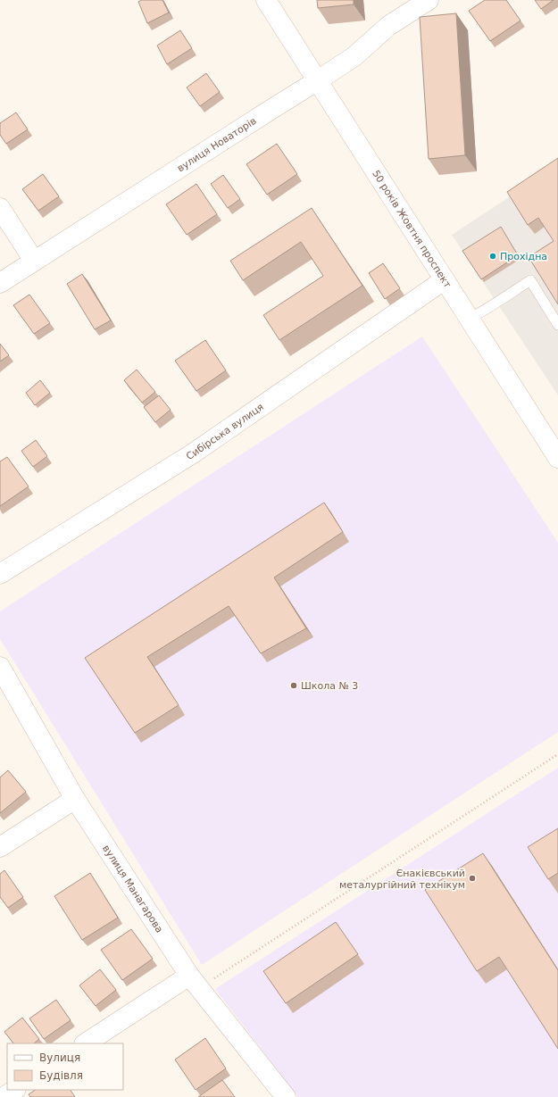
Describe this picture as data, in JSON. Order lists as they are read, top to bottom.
{
  "streets": {
    "street": [
      "вулиця Новаторів",
      "50 років Жовтня проспект",
      "Сибірська вулиця",
      "вулиця Манагарова"
    ]
  },
  "crossings": [
    ["вулиця Новаторів", "50 років Жовтня проспект"],
    ["50 років Жовтня проспект", "Сибірська вулиця"]
  ],
  "places": ["Прохідна", "Школа № 3", "Єнакієвський металургійний технікум"],
  "legend": ["Вулиця", "Будівля"]
}
